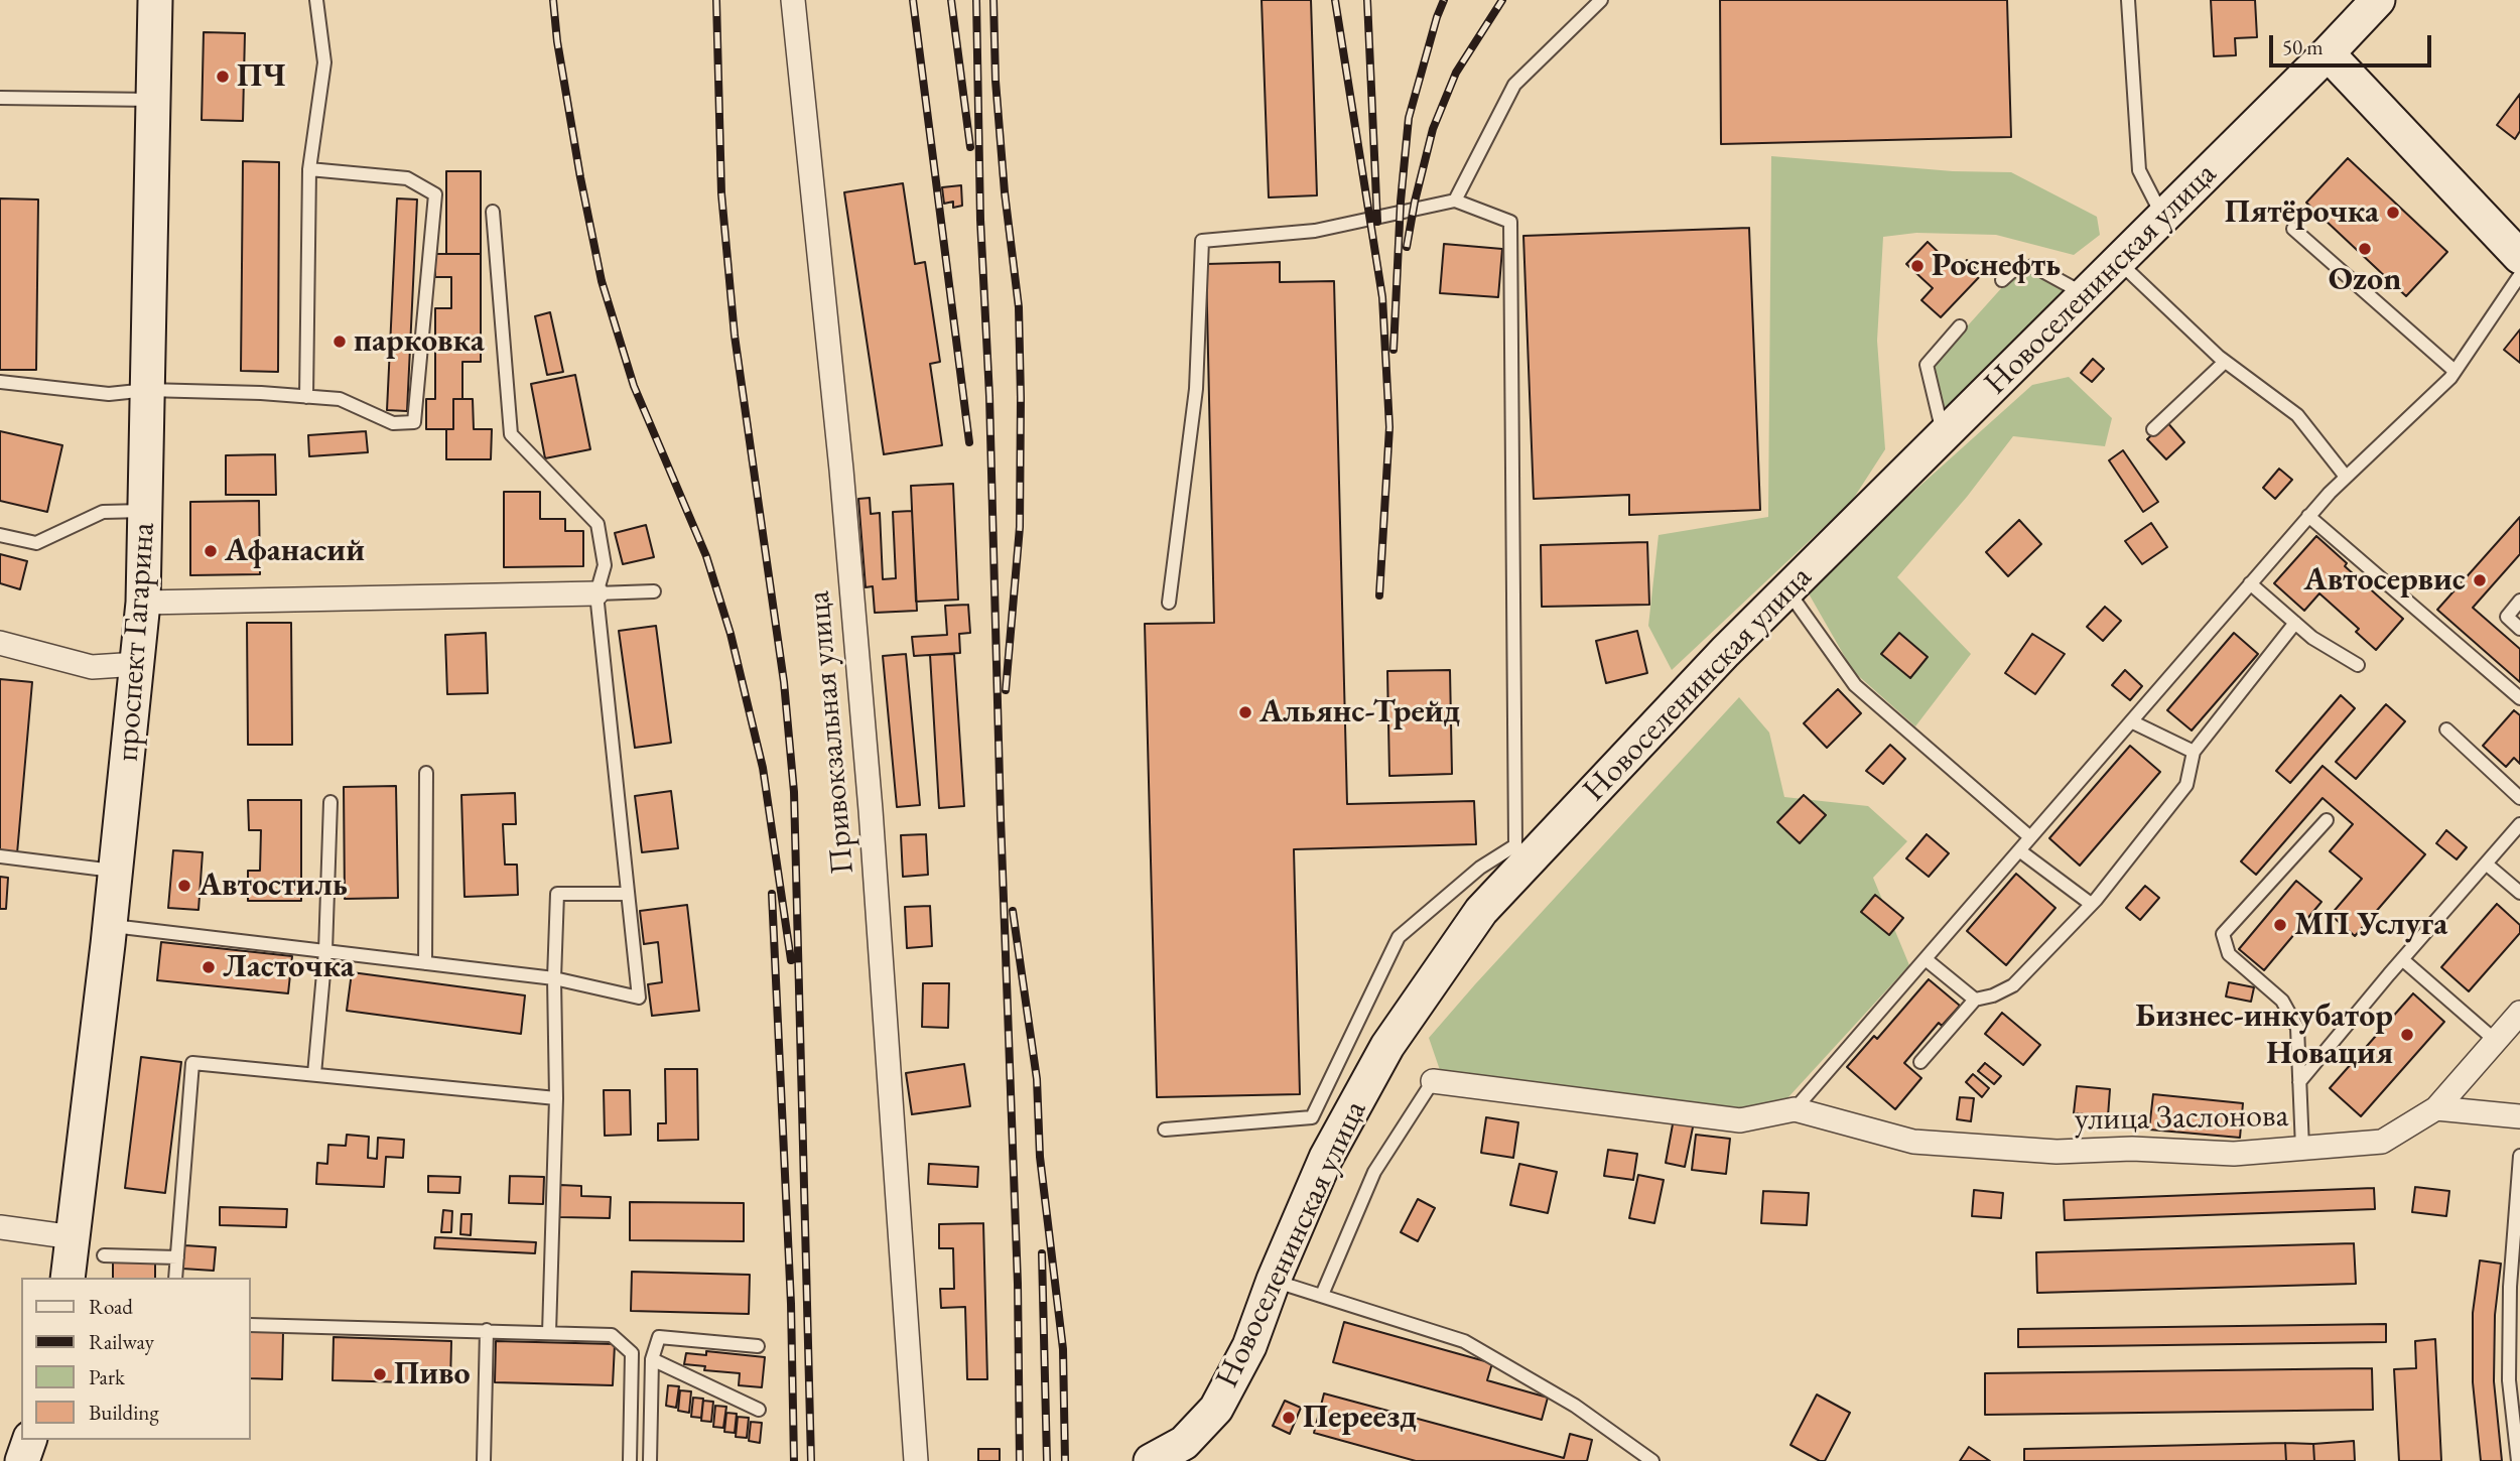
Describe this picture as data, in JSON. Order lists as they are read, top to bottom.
{
  "streets": {
    "main road": ["Новоселенинская улица", "проспект Гагарина"],
    "street": ["Привокзальная улица", "улица Заслонова"]
  },
  "places": [
    "ПЧ",
    "Пятёрочка",
    "Ozon",
    "Роснефть",
    "парковка",
    "Афанасий",
    "Автосервис",
    "Альянс-Трейд",
    "Автостиль",
    "МП Услуга",
    "Ласточка",
    "Бизнес-инкубатор Новация",
    "Пиво",
    "Переезд"
  ],
  "legend": [
    "Road",
    "Railway",
    "Park",
    "Building"
  ],
  "scale_bar": "50 m"
}
